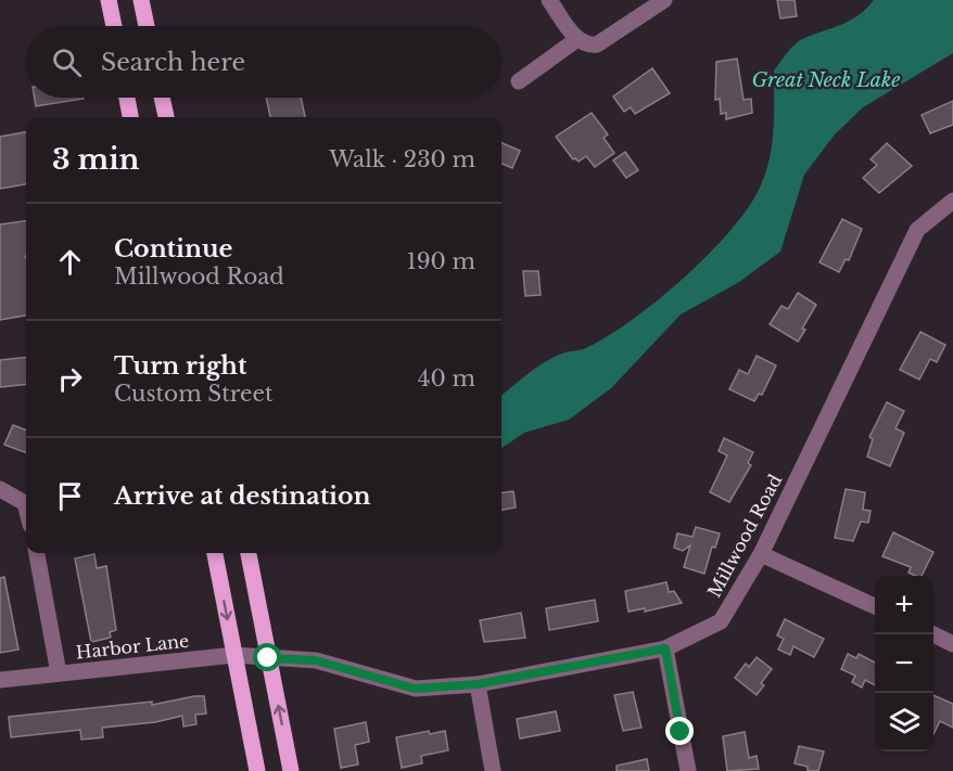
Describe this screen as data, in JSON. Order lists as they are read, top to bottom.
{
  "streets": {
    "street": ["Millwood Road", "Harbor Lane"]
  },
  "crossings": [
    ["Millwood Road", "Harbor Lane"]
  ],
  "water": ["Great Neck Lake"],
  "page": {
    "search": "Search here",
    "heading": ["3 min", "Walk · 230 m"],
    "list": [
      ["Continue", "Millwood Road", "190 m"],
      ["Turn right", "Custom Street", "40 m"],
      "Arrive at destination"
    ],
    "map_buttons": ["+", "−"]
  }
}
